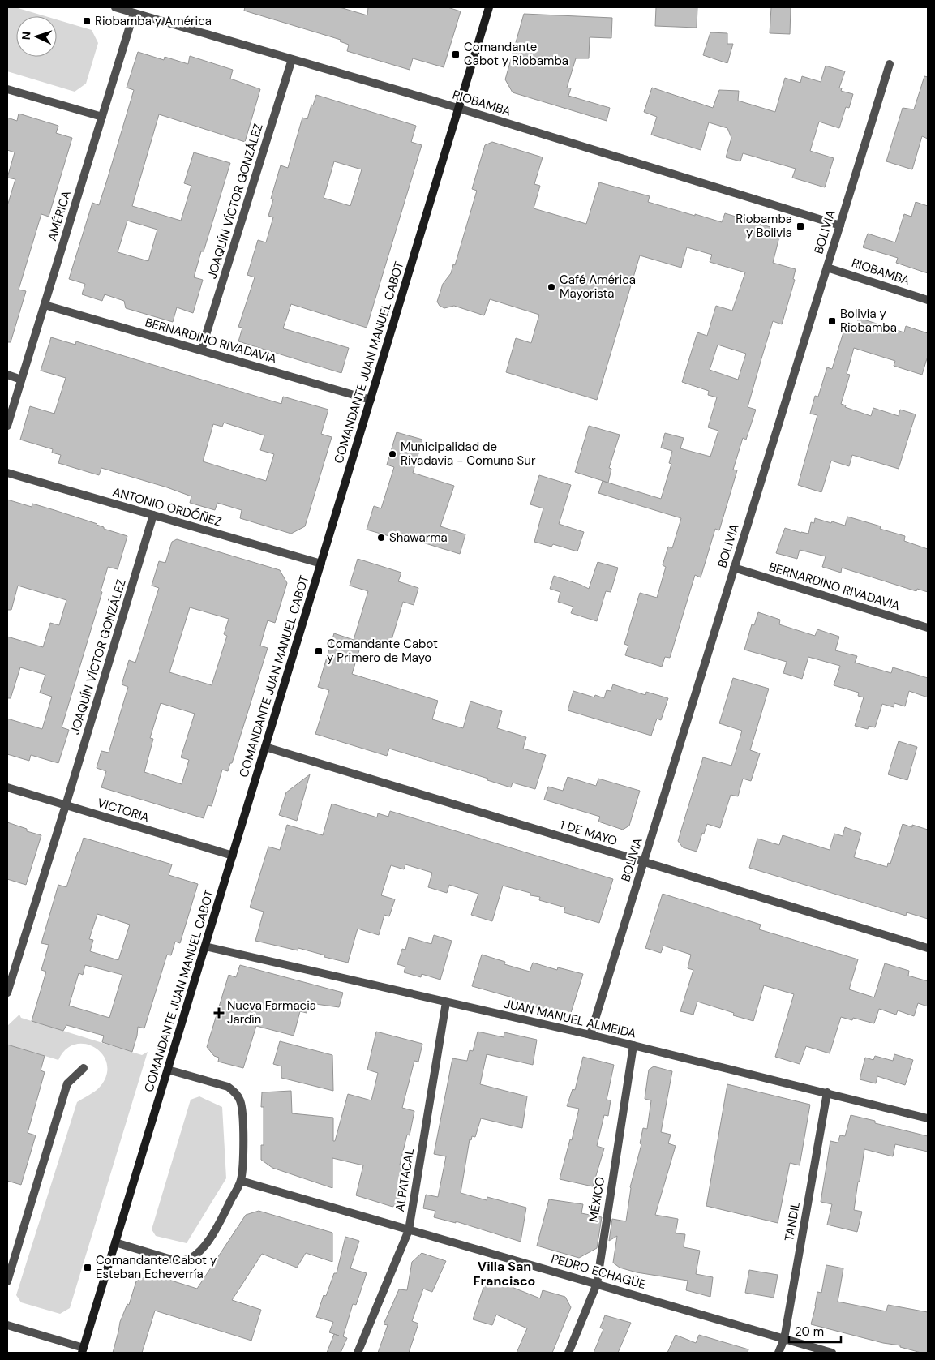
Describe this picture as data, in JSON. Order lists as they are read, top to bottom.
{
  "streets": {
    "main road": ["COMANDANTE JUAN MANUEL CABOT"],
    "street": [
      "RIOBAMBA",
      "JOAQUÍN VÍCTOR GONZÁLEZ",
      "AMÉRICA",
      "BOLIVIA",
      "BERNARDINO RIVADAVIA",
      "ANTONIO ORDÓÑEZ",
      "VICTORIA",
      "1 DE MAYO",
      "JUAN MANUEL ALMEIDA",
      "ALPATACAL",
      "MÉXICO",
      "TANDIL",
      "PEDRO ECHAGÜE"
    ]
  },
  "crossings": [
    ["RIOBAMBA", "JOAQUÍN VÍCTOR GONZÁLEZ"],
    ["RIOBAMBA", "AMÉRICA"],
    ["RIOBAMBA", "BOLIVIA"],
    ["RIOBAMBA", "COMANDANTE JUAN MANUEL CABOT"],
    ["JOAQUÍN VÍCTOR GONZÁLEZ", "BERNARDINO RIVADAVIA"],
    ["JOAQUÍN VÍCTOR GONZÁLEZ", "ANTONIO ORDÓÑEZ"],
    ["JOAQUÍN VÍCTOR GONZÁLEZ", "VICTORIA"],
    ["AMÉRICA", "BERNARDINO RIVADAVIA"],
    ["BOLIVIA", "BERNARDINO RIVADAVIA"],
    ["BOLIVIA", "1 DE MAYO"],
    ["BOLIVIA", "JUAN MANUEL ALMEIDA"],
    ["BERNARDINO RIVADAVIA", "COMANDANTE JUAN MANUEL CABOT"],
    ["COMANDANTE JUAN MANUEL CABOT", "ANTONIO ORDÓÑEZ"],
    ["COMANDANTE JUAN MANUEL CABOT", "VICTORIA"],
    ["COMANDANTE JUAN MANUEL CABOT", "1 DE MAYO"],
    ["COMANDANTE JUAN MANUEL CABOT", "JUAN MANUEL ALMEIDA"],
    ["JUAN MANUEL ALMEIDA", "ALPATACAL"],
    ["JUAN MANUEL ALMEIDA", "MÉXICO"],
    ["JUAN MANUEL ALMEIDA", "TANDIL"],
    ["ALPATACAL", "PEDRO ECHAGÜE"],
    ["MÉXICO", "PEDRO ECHAGÜE"],
    ["TANDIL", "PEDRO ECHAGÜE"]
  ],
  "districts": ["Villa San Francisco"],
  "places": {
    "transit": [
      "Riobamba y América",
      "Comandante Cabot y Riobamba",
      "Riobamba y Bolivia",
      "Bolivia y Riobamba",
      "Comandante Cabot y Primero de Mayo",
      "Comandante Cabot y Esteban Echeverría"
    ],
    "other": ["Café América Mayorista", "Municipalidad de Rivadavia - Comuna Sur", "Shawarma"],
    "health": ["Nueva Farmacia Jardín"]
  },
  "scale_bar": "20 m",
  "north": "left"
}
